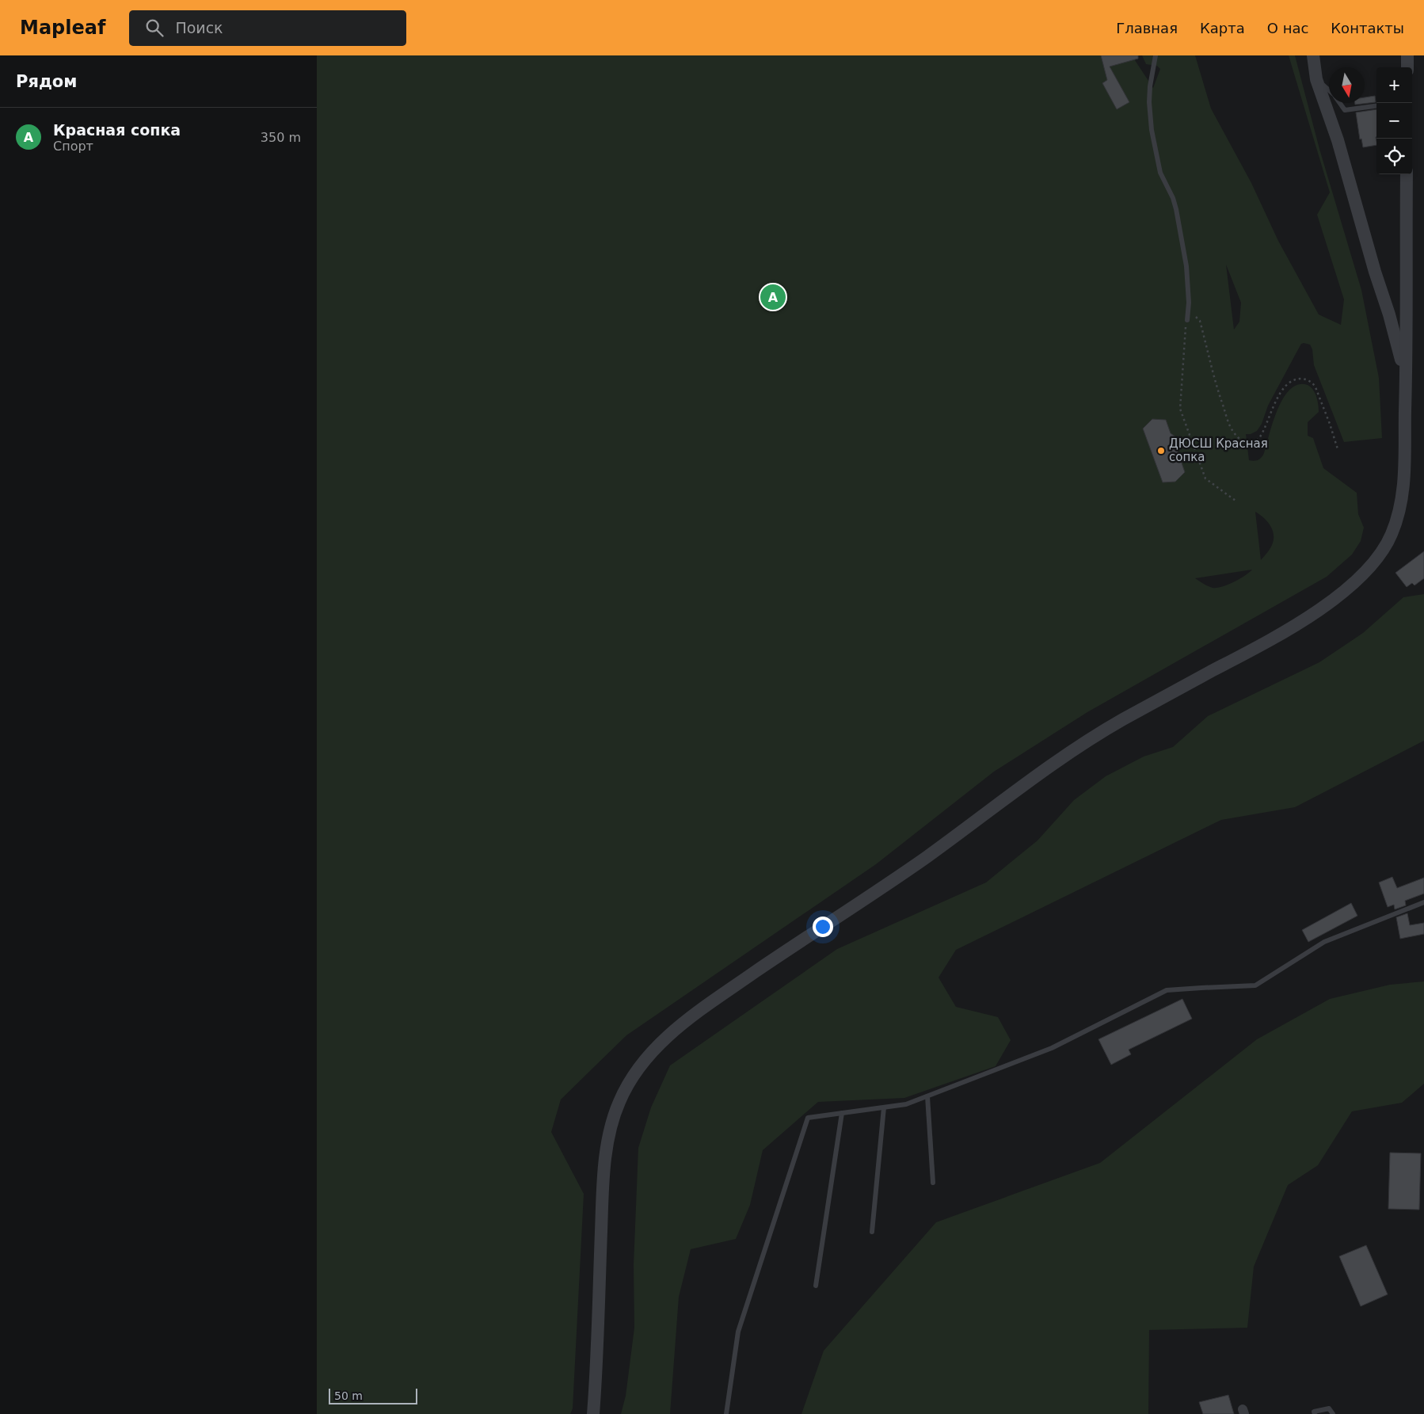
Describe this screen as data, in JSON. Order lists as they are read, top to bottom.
{
  "places": ["ДЮСШ Красная сопка"],
  "scale_bar": "50 m",
  "north": "bottom",
  "page": {
    "header": "Mapleaf",
    "search": "Поиск",
    "nav": [
      "Главная",
      "Карта",
      "О нас",
      "Контакты"
    ],
    "heading": "Рядом",
    "map_buttons": ["+", "−"],
    "list": [
      {
        "mark": "A",
        "name": "Красная сопка",
        "note": "Спорт",
        "value": "350 m"
      }
    ],
    "pins": "A",
    "scale": "50 m"
  }
}
